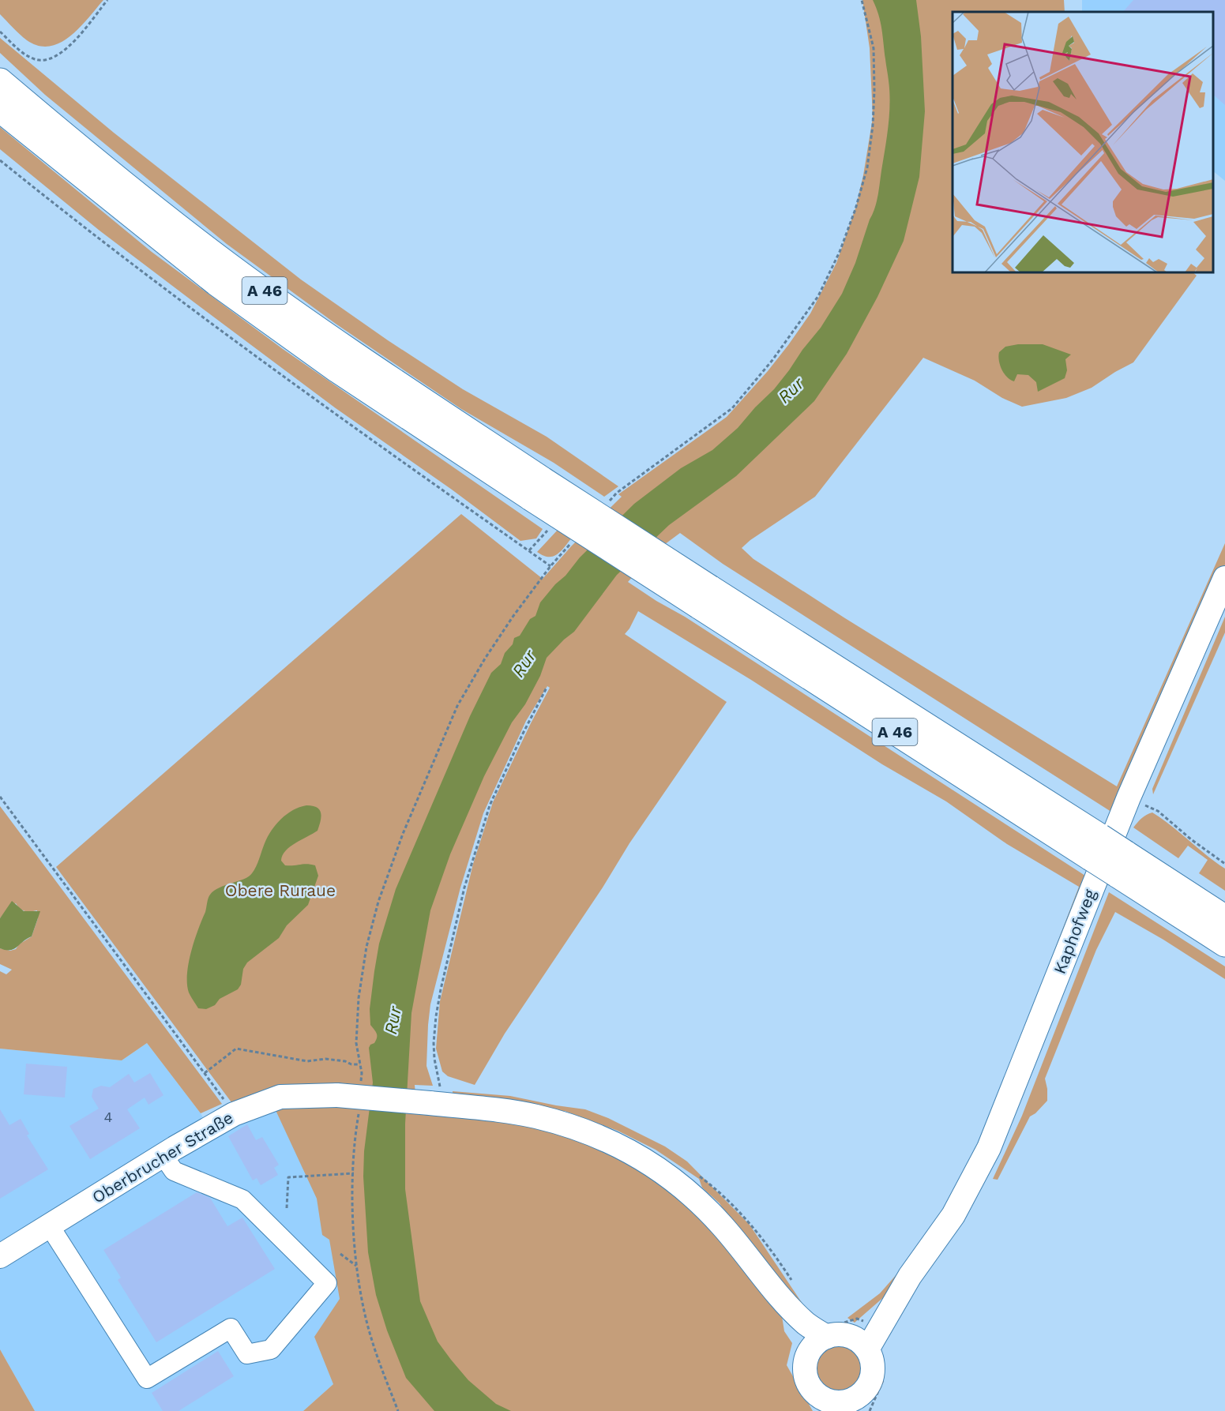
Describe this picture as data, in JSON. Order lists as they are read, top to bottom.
{
  "streets": {
    "highway": ["A 46"],
    "main road": ["Kaphofweg", "Oberbrucher Straße"]
  },
  "water": ["Rur"],
  "parks": ["Obere Ruraue"],
  "house_numbers": ["4"]
}
